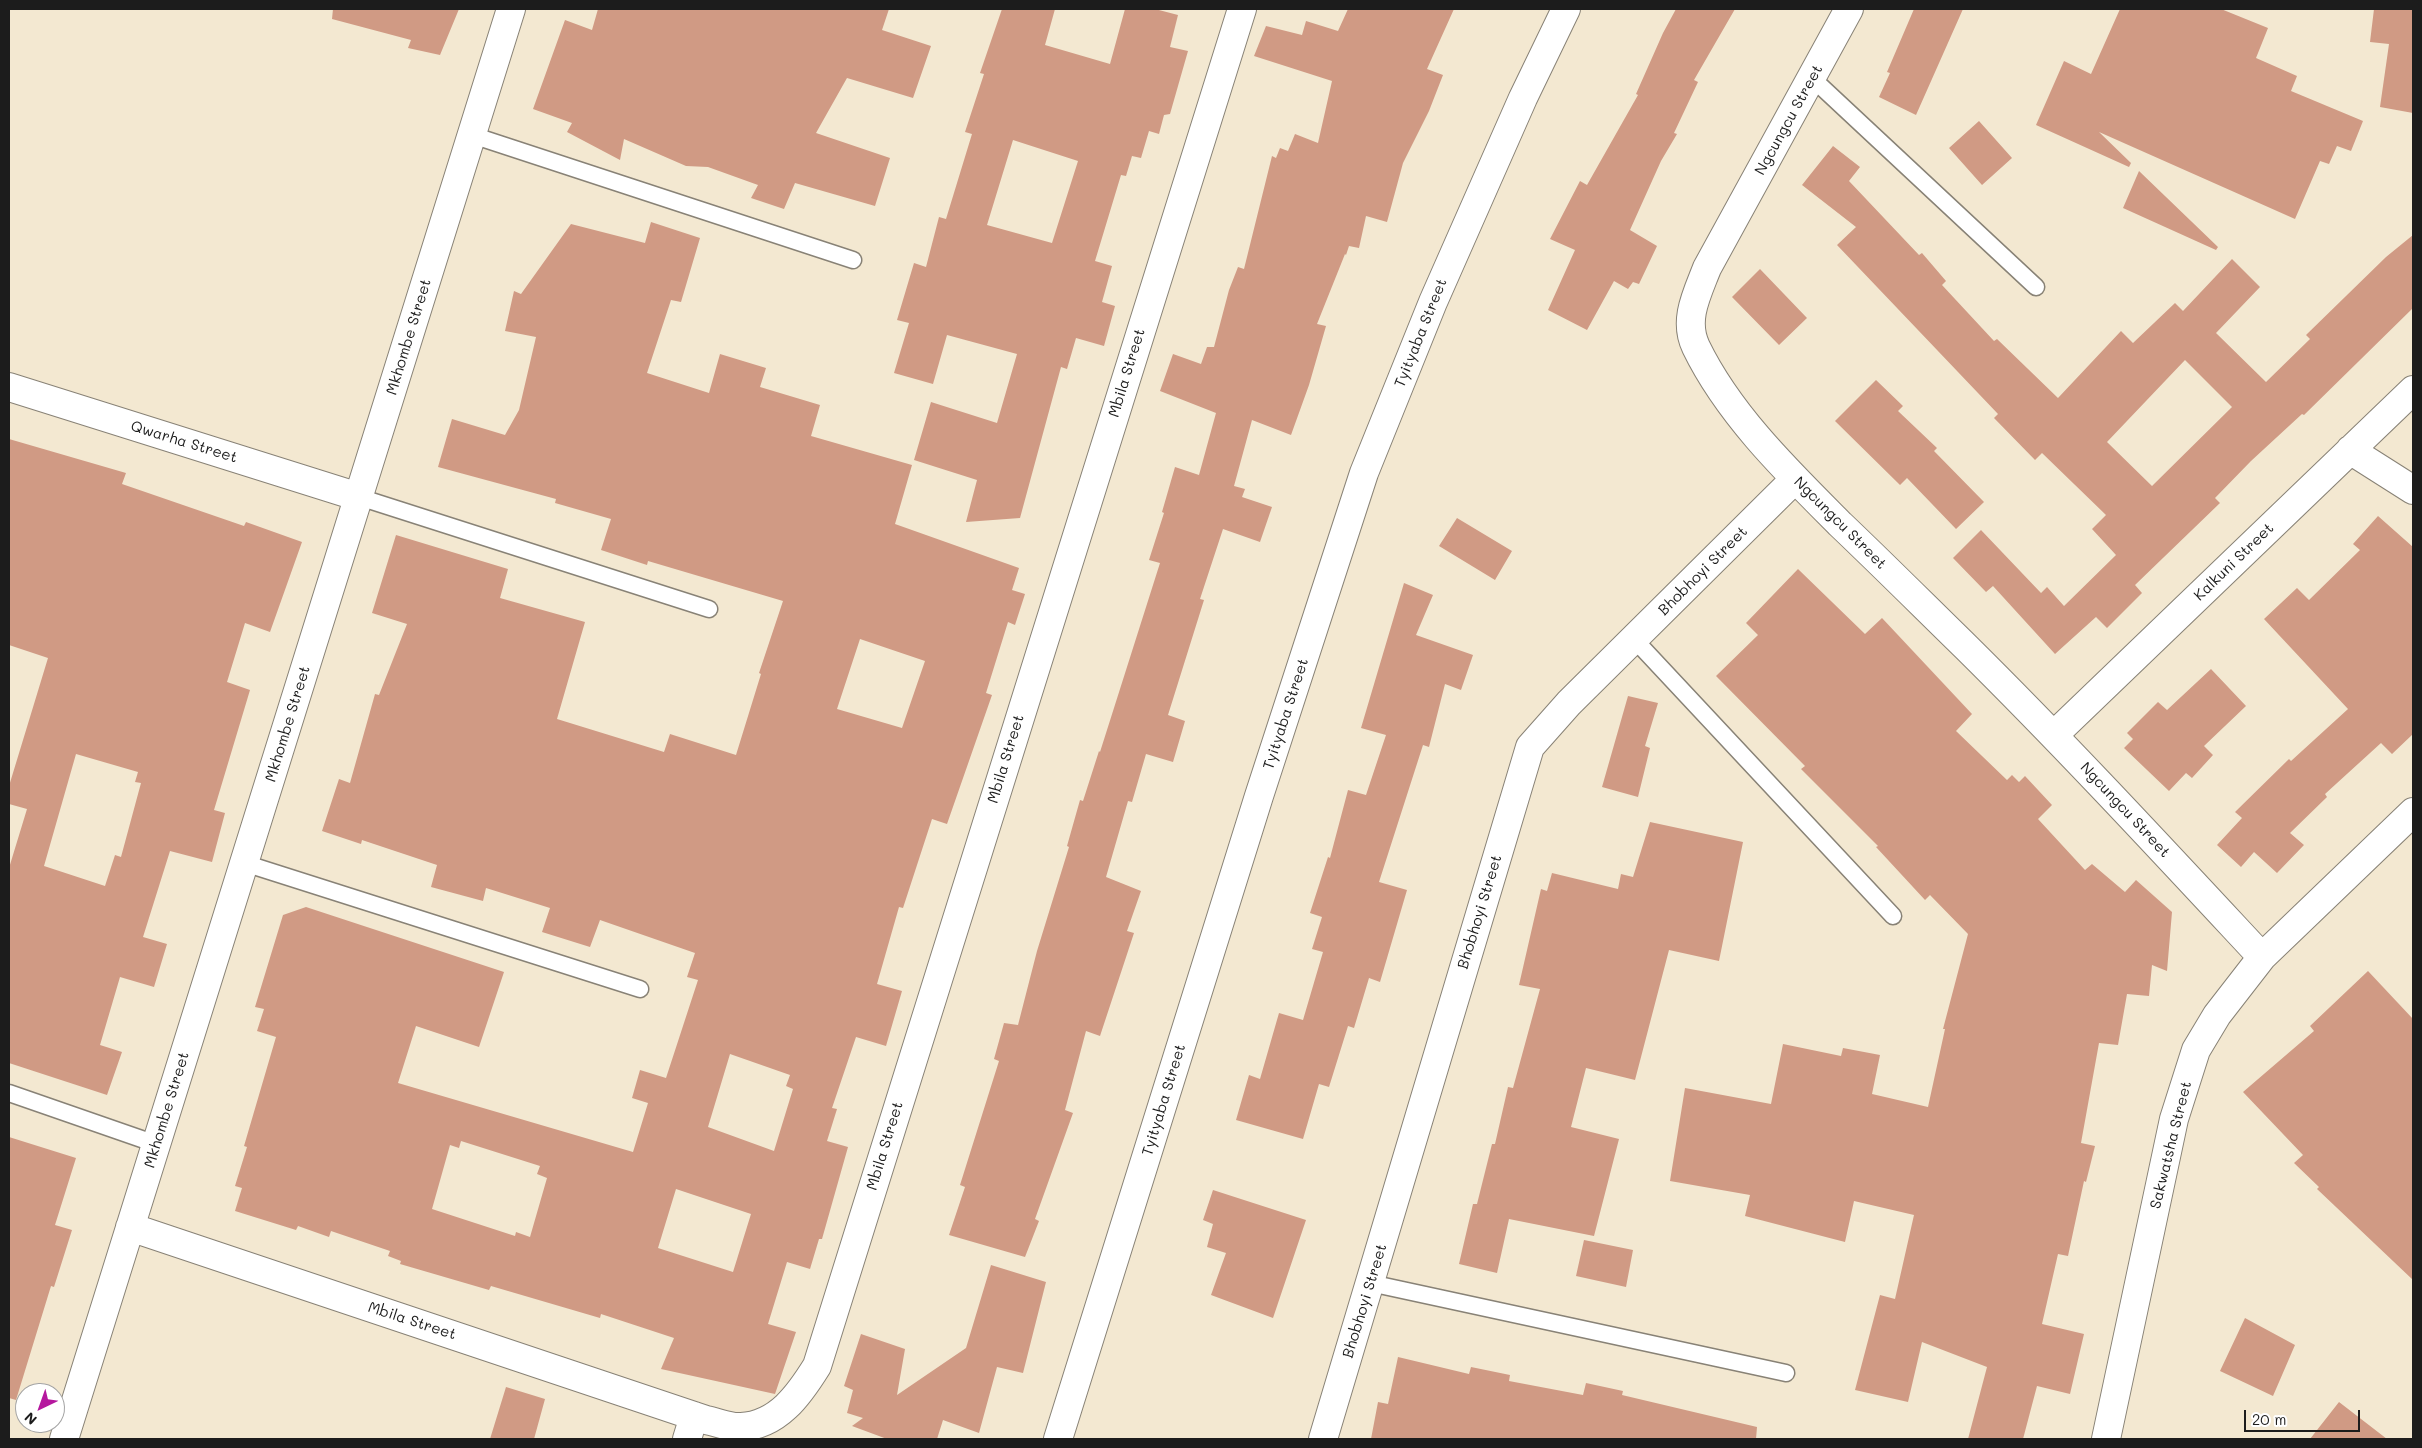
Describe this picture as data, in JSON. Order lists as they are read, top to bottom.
{
  "streets": {
    "street": [
      "Ngcungcu Street",
      "Tyityaba Street",
      "Mkhombe Street",
      "Mbila Street",
      "Qwarha Street",
      "Kalkuni Street",
      "Bhobhoyi Street",
      "Sakwatsha Street"
    ]
  },
  "crossings": [
    ["Ngcungcu Street", "Kalkuni Street"],
    ["Ngcungcu Street", "Bhobhoyi Street"],
    ["Ngcungcu Street", "Sakwatsha Street"],
    ["Mkhombe Street", "Mbila Street"],
    ["Mkhombe Street", "Qwarha Street"]
  ],
  "scale_bar": "20 m",
  "north": "bottom left"
}
